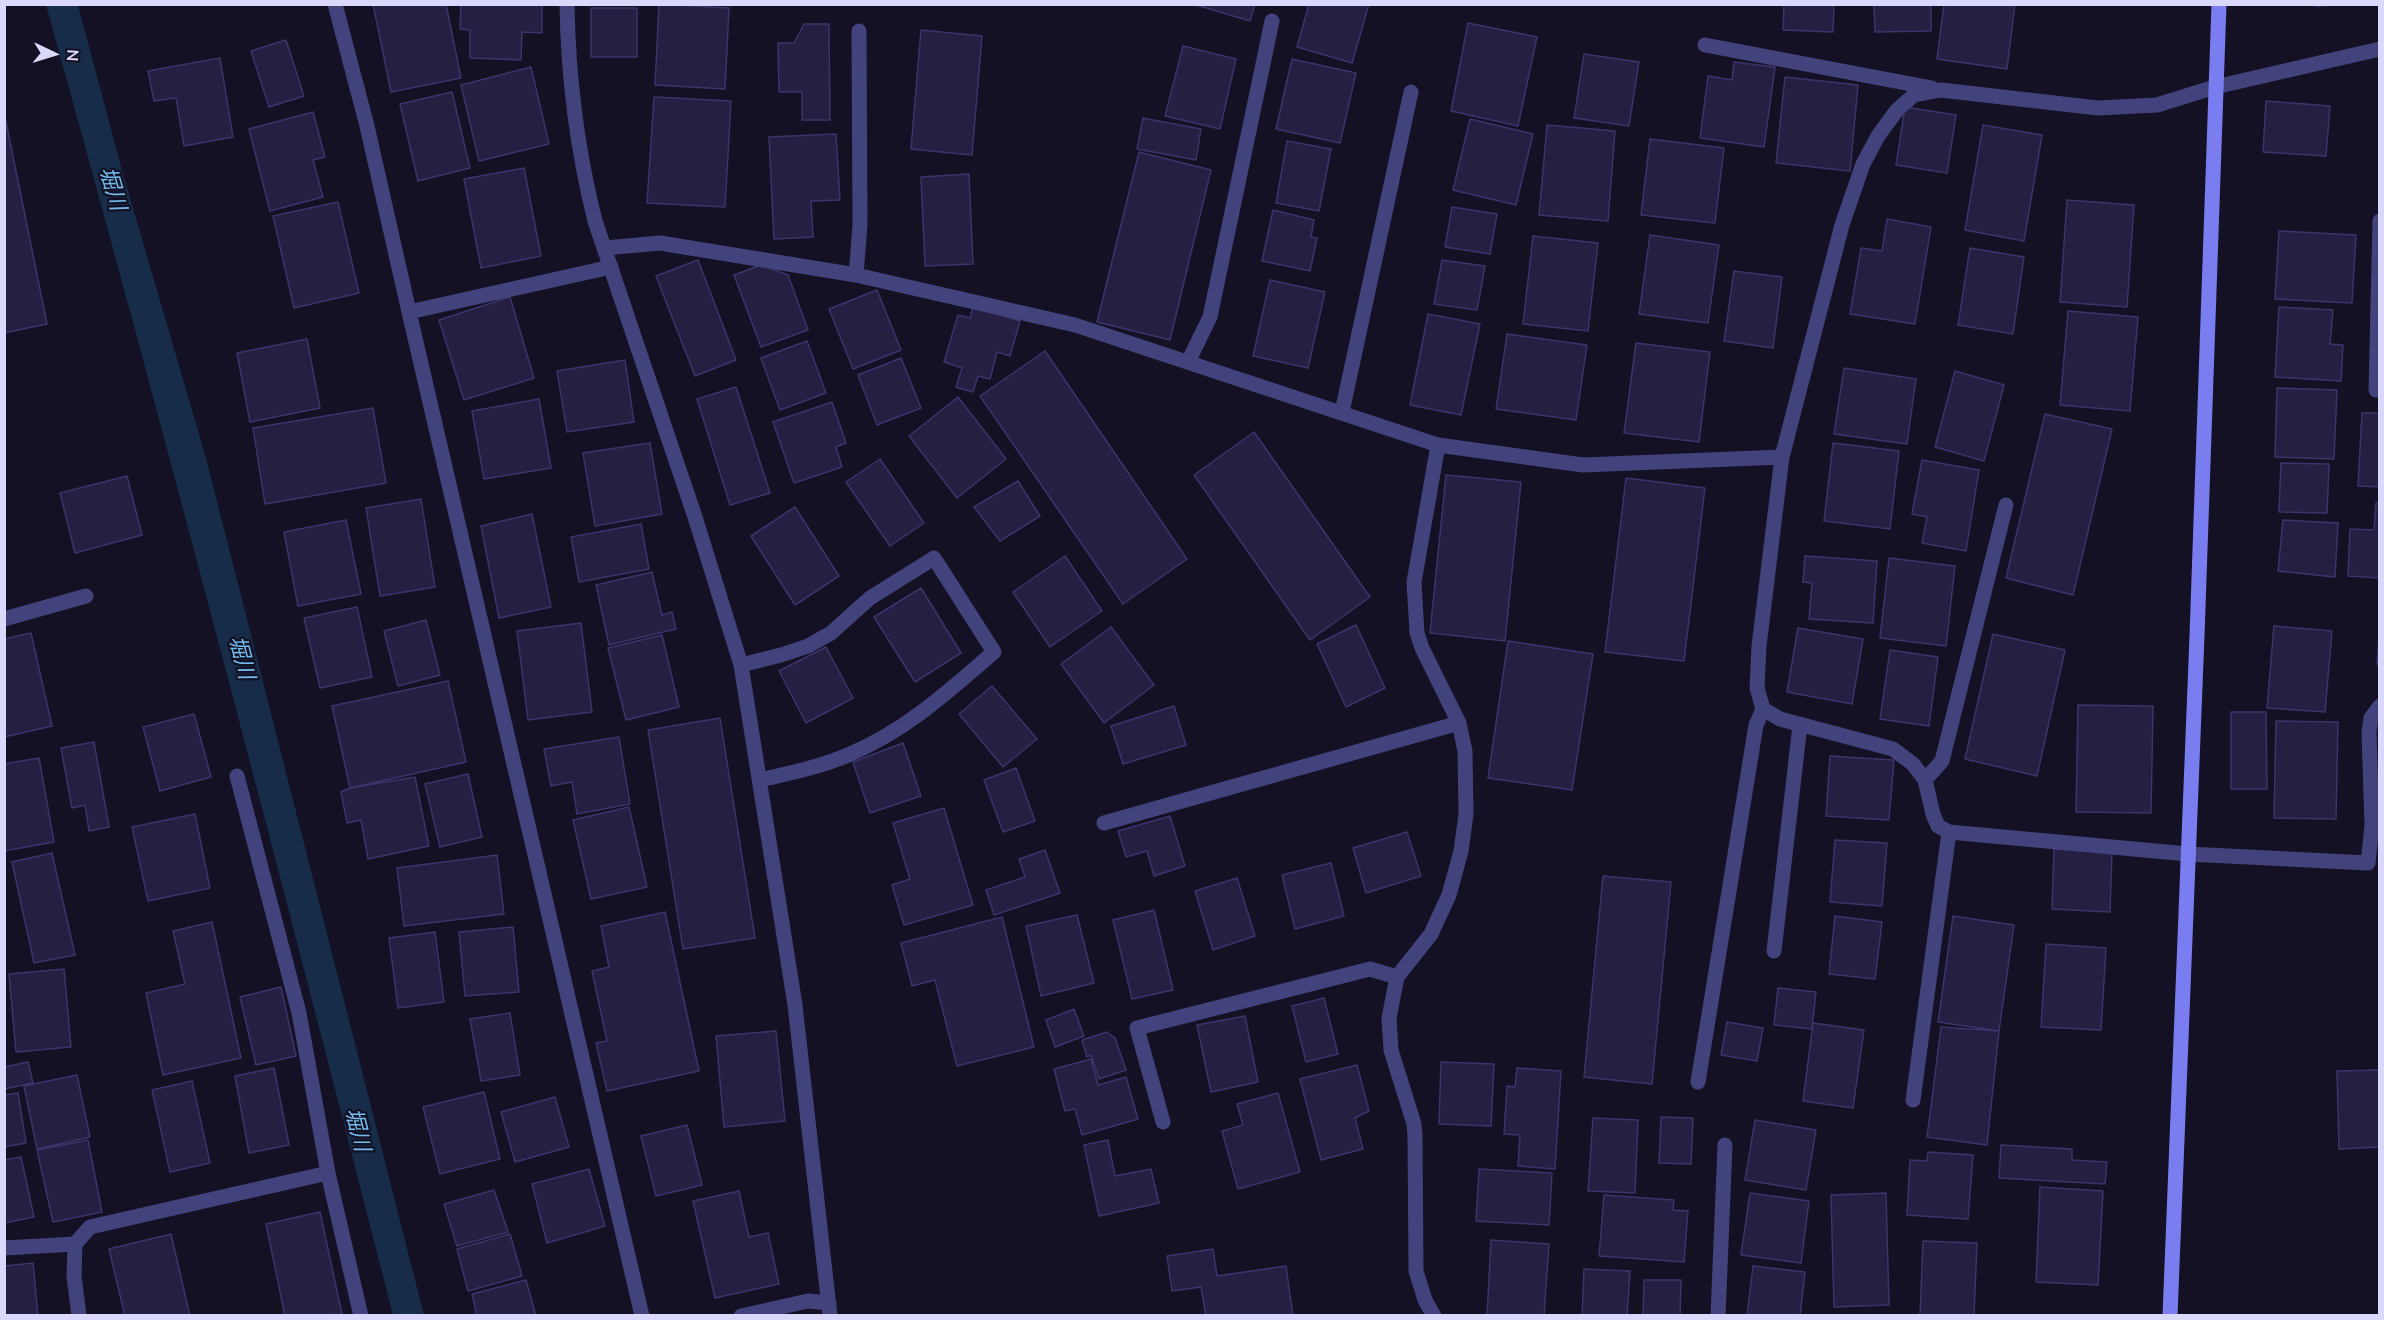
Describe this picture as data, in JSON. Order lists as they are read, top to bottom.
{
  "water": ["堀川"],
  "north": "right"
}
